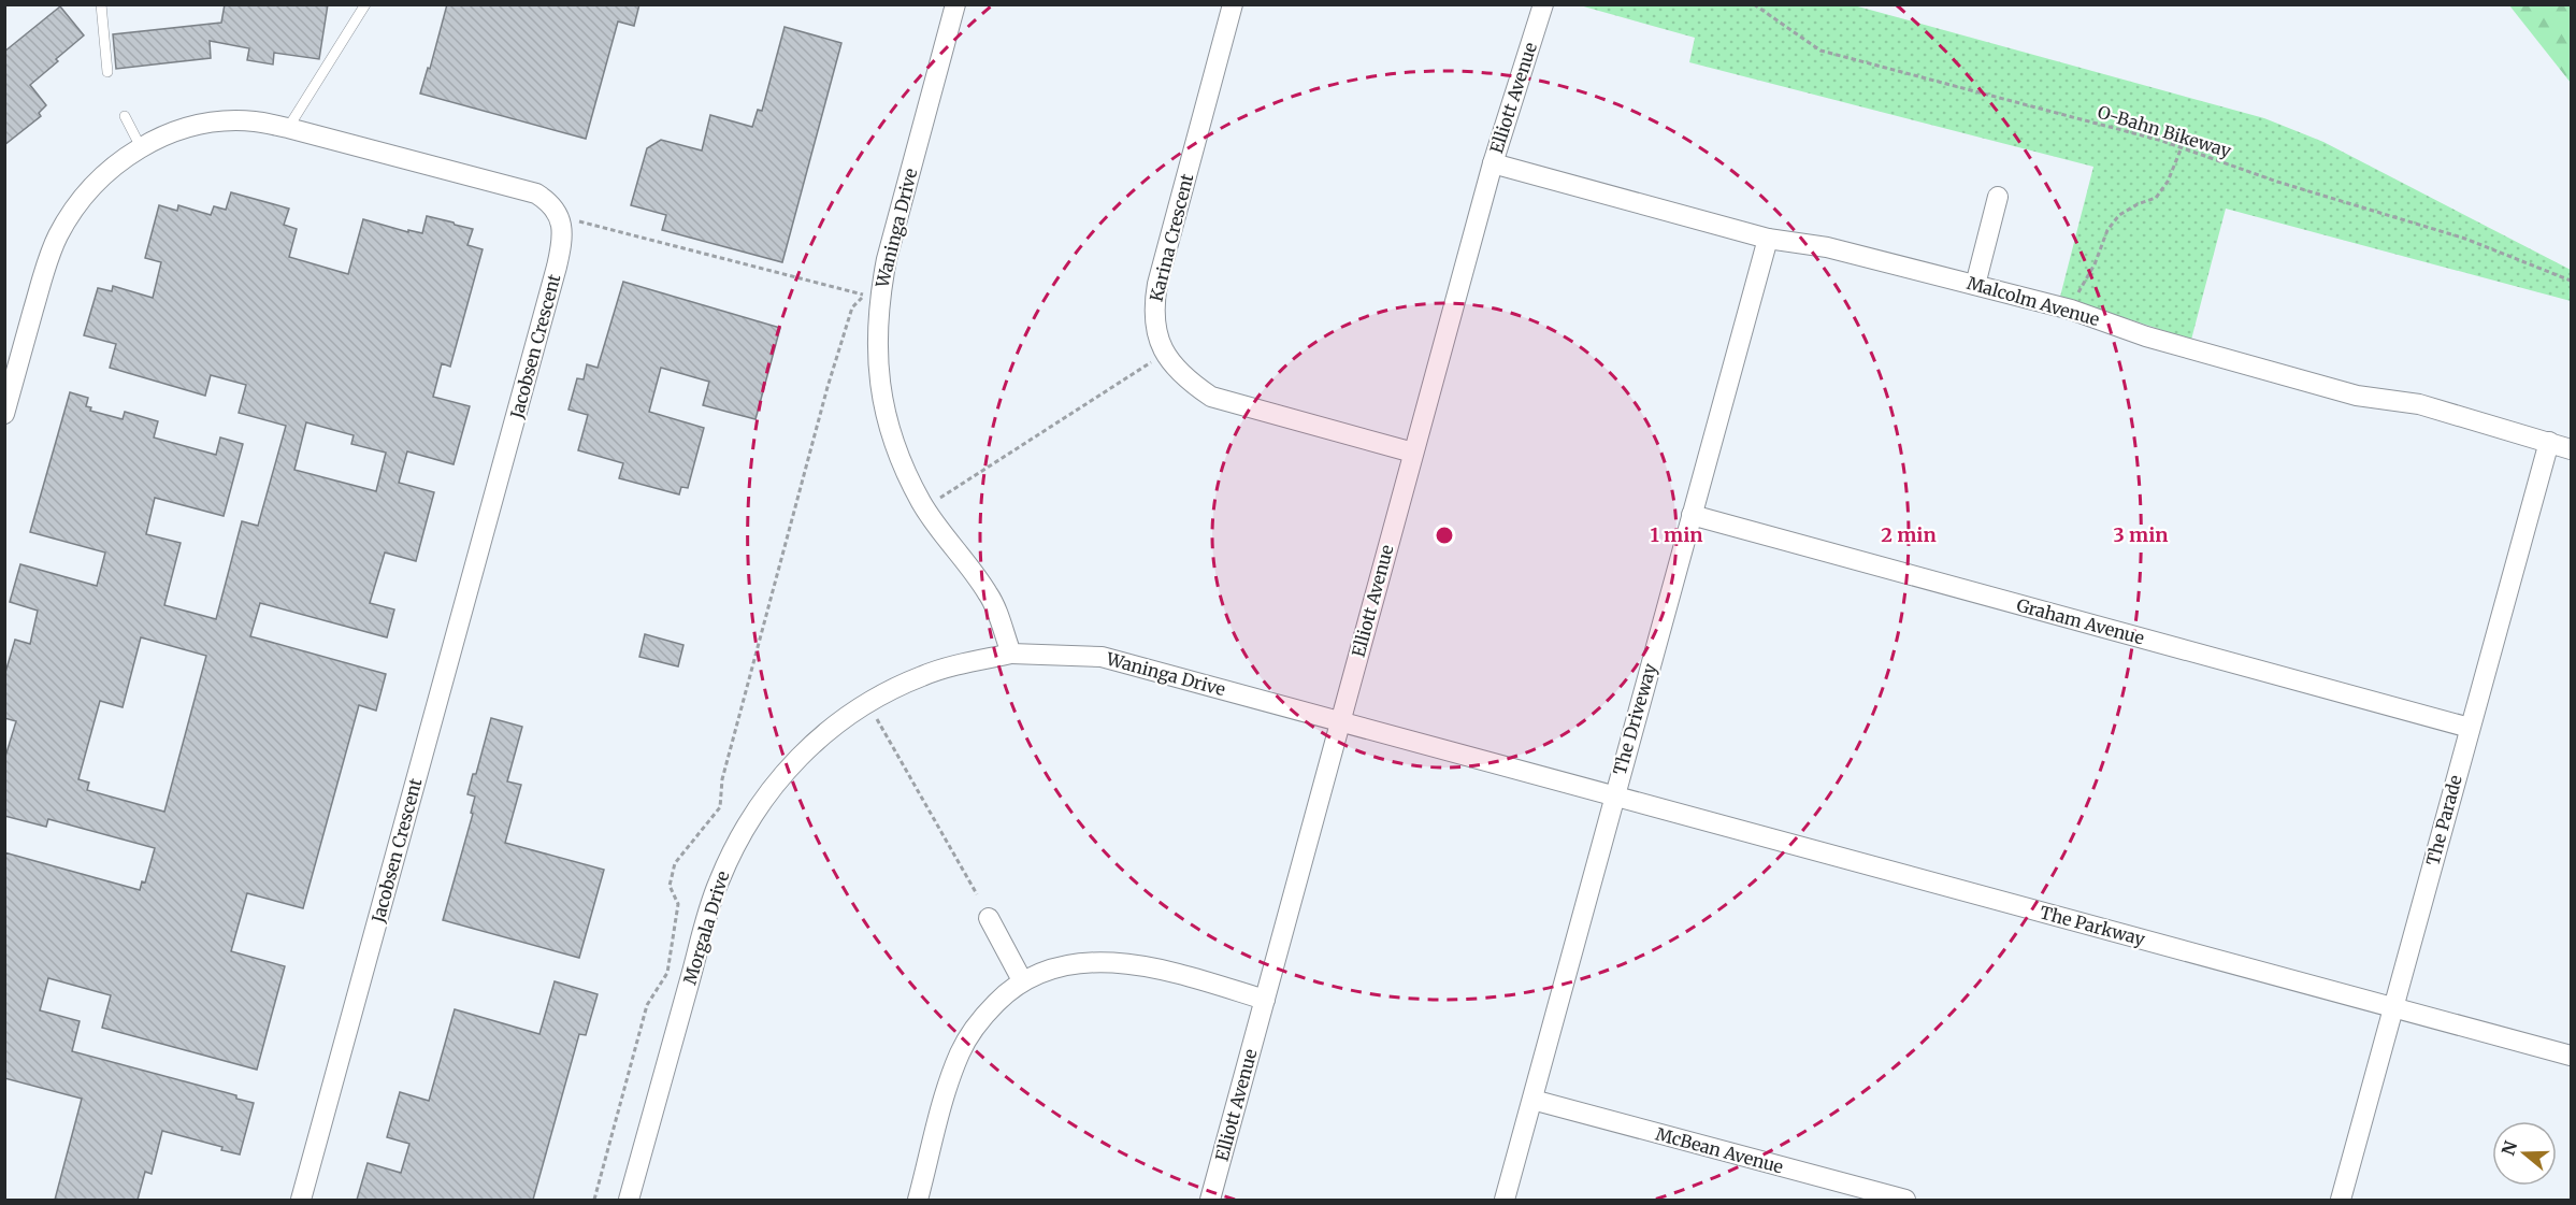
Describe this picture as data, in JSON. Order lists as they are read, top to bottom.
{
  "streets": {
    "street": [
      "Elliott Avenue",
      "Waninga Drive",
      "Karina Crescent",
      "Malcolm Avenue",
      "Jacobsen Crescent",
      "Graham Avenue",
      "The Driveway",
      "The Parade",
      "The Parkway",
      "Morgala Drive",
      "McBean Avenue"
    ],
    "path": ["O-Bahn Bikeway"]
  },
  "crossings": [
    ["Elliott Avenue", "Waninga Drive"],
    ["Elliott Avenue", "Karina Crescent"],
    ["Elliott Avenue", "Malcolm Avenue"],
    ["Waninga Drive", "The Driveway"],
    ["Waninga Drive", "The Parkway"],
    ["Waninga Drive", "Morgala Drive"],
    ["Malcolm Avenue", "The Driveway"],
    ["Malcolm Avenue", "The Parade"],
    ["Graham Avenue", "The Driveway"],
    ["Graham Avenue", "The Parade"],
    ["The Driveway", "The Parkway"],
    ["The Driveway", "McBean Avenue"],
    ["The Parade", "The Parkway"]
  ],
  "north": "left",
  "rings": ["1 min", "2 min", "3 min"]
}
